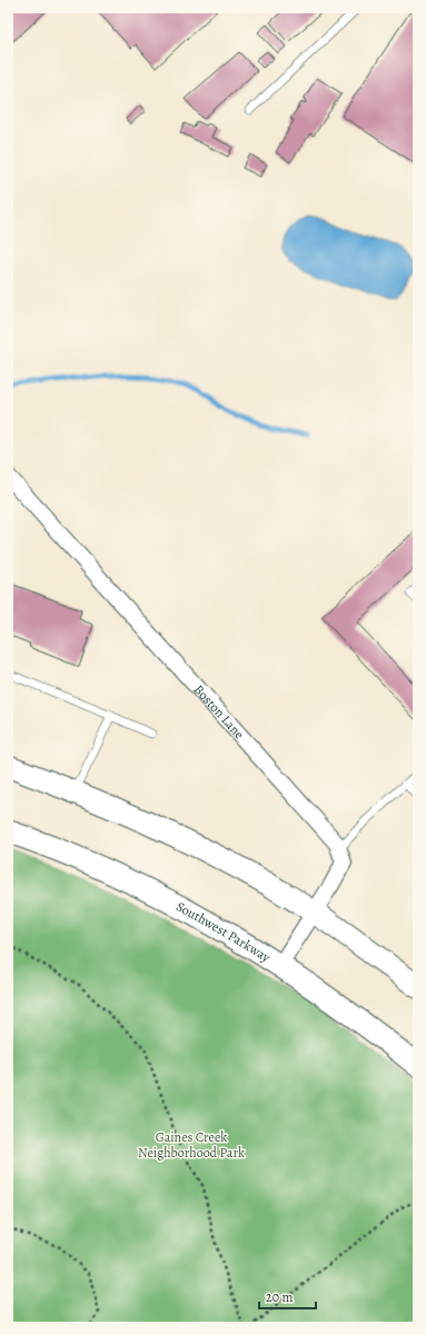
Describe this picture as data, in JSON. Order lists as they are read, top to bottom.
{
  "streets": {
    "main road": ["Southwest Parkway"],
    "street": ["Boston Lane"]
  },
  "parks": ["Gaines Creek Neighborhood Park"],
  "scale_bar": "20 m"
}
